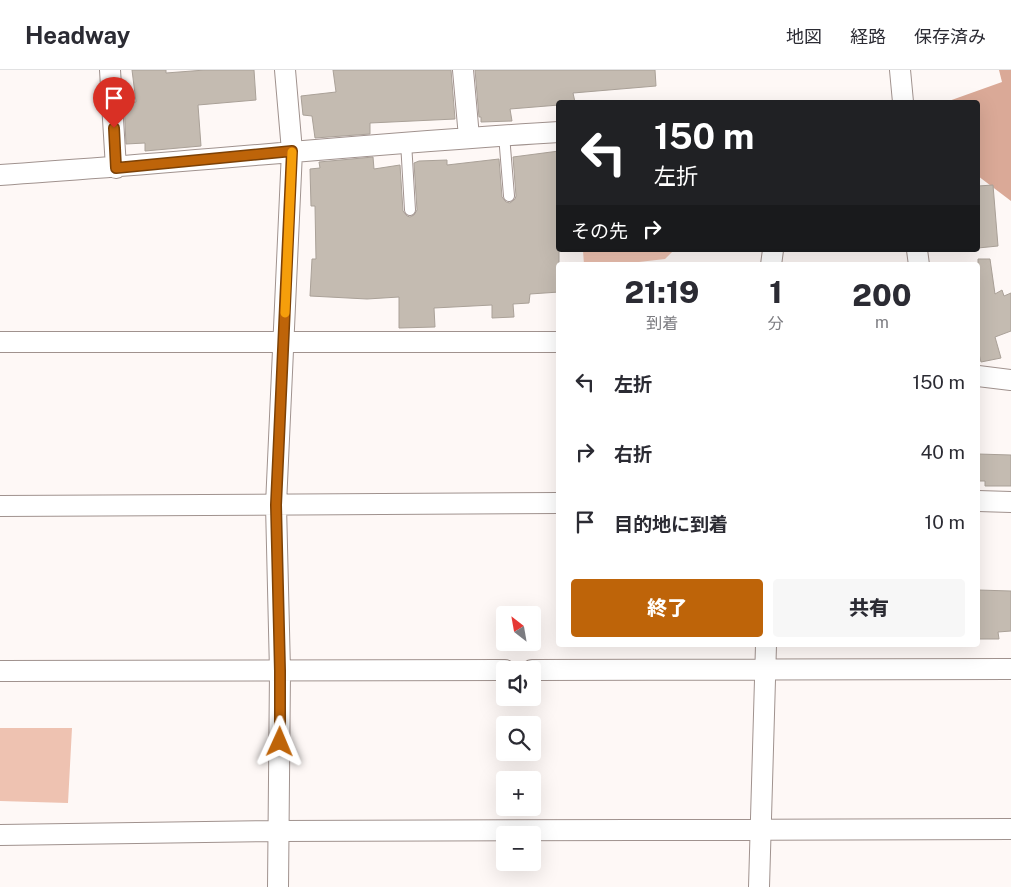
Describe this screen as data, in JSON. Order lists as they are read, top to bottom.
{
  "north": "top left",
  "page": {
    "header": "Headway",
    "nav": ["地図", "経路", "保存済み"],
    "turn": ["150 m", "左折"],
    "then": "その先",
    "eta": [
      "21:19",
      "到着",
      "1",
      "分",
      "200",
      "m"
    ],
    "list": [
      {
        "name": "左折",
        "value": "150 m"
      },
      {
        "name": "右折",
        "value": "40 m"
      },
      {
        "name": "目的地に到着",
        "value": "10 m"
      }
    ],
    "buttons": ["終了", "共有"],
    "map_buttons": ["+", "−"]
  }
}
